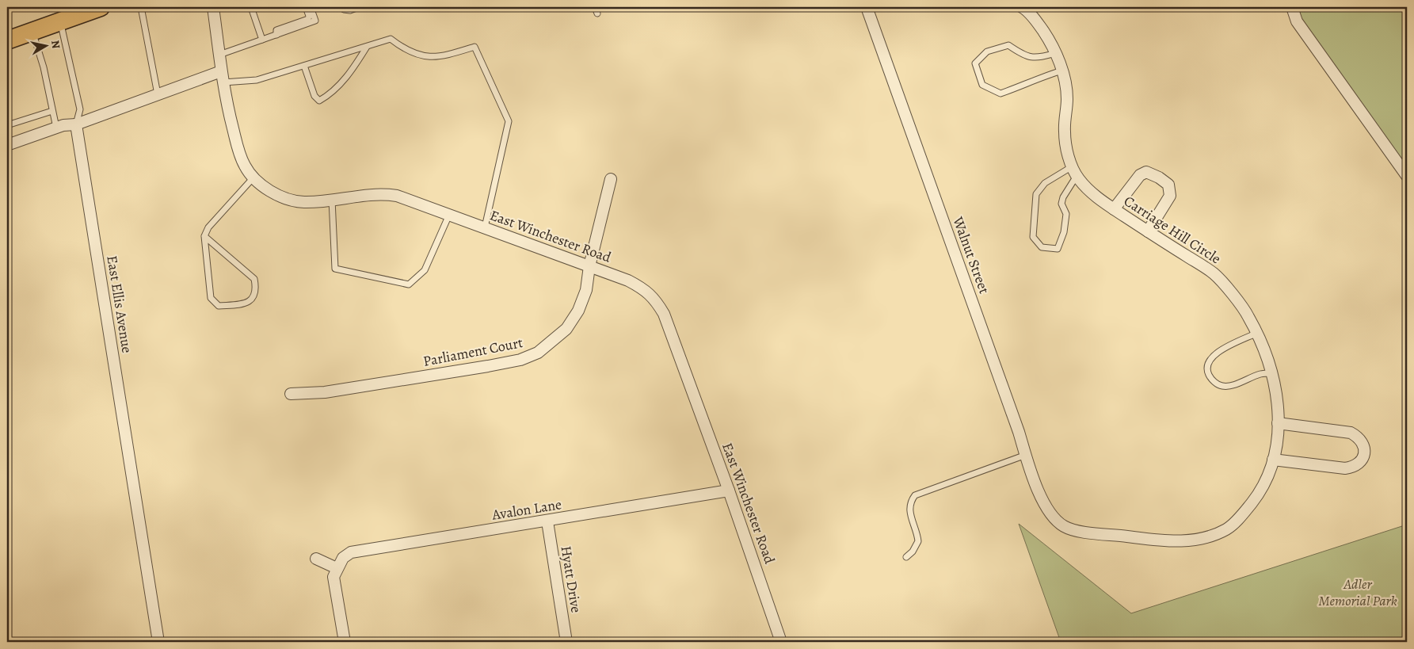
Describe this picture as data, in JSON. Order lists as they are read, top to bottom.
{
  "streets": {
    "street": [
      "Carriage Hill Circle",
      "East Winchester Road",
      "Walnut Street",
      "East Ellis Avenue",
      "Parliament Court",
      "Avalon Lane",
      "Hyatt Drive"
    ]
  },
  "crossings": [
    ["Carriage Hill Circle", "Walnut Street"],
    ["East Winchester Road", "Parliament Court"],
    ["East Winchester Road", "Avalon Lane"],
    ["Avalon Lane", "Hyatt Drive"]
  ],
  "parks": ["Adler Memorial Park"],
  "north": "right"
}
